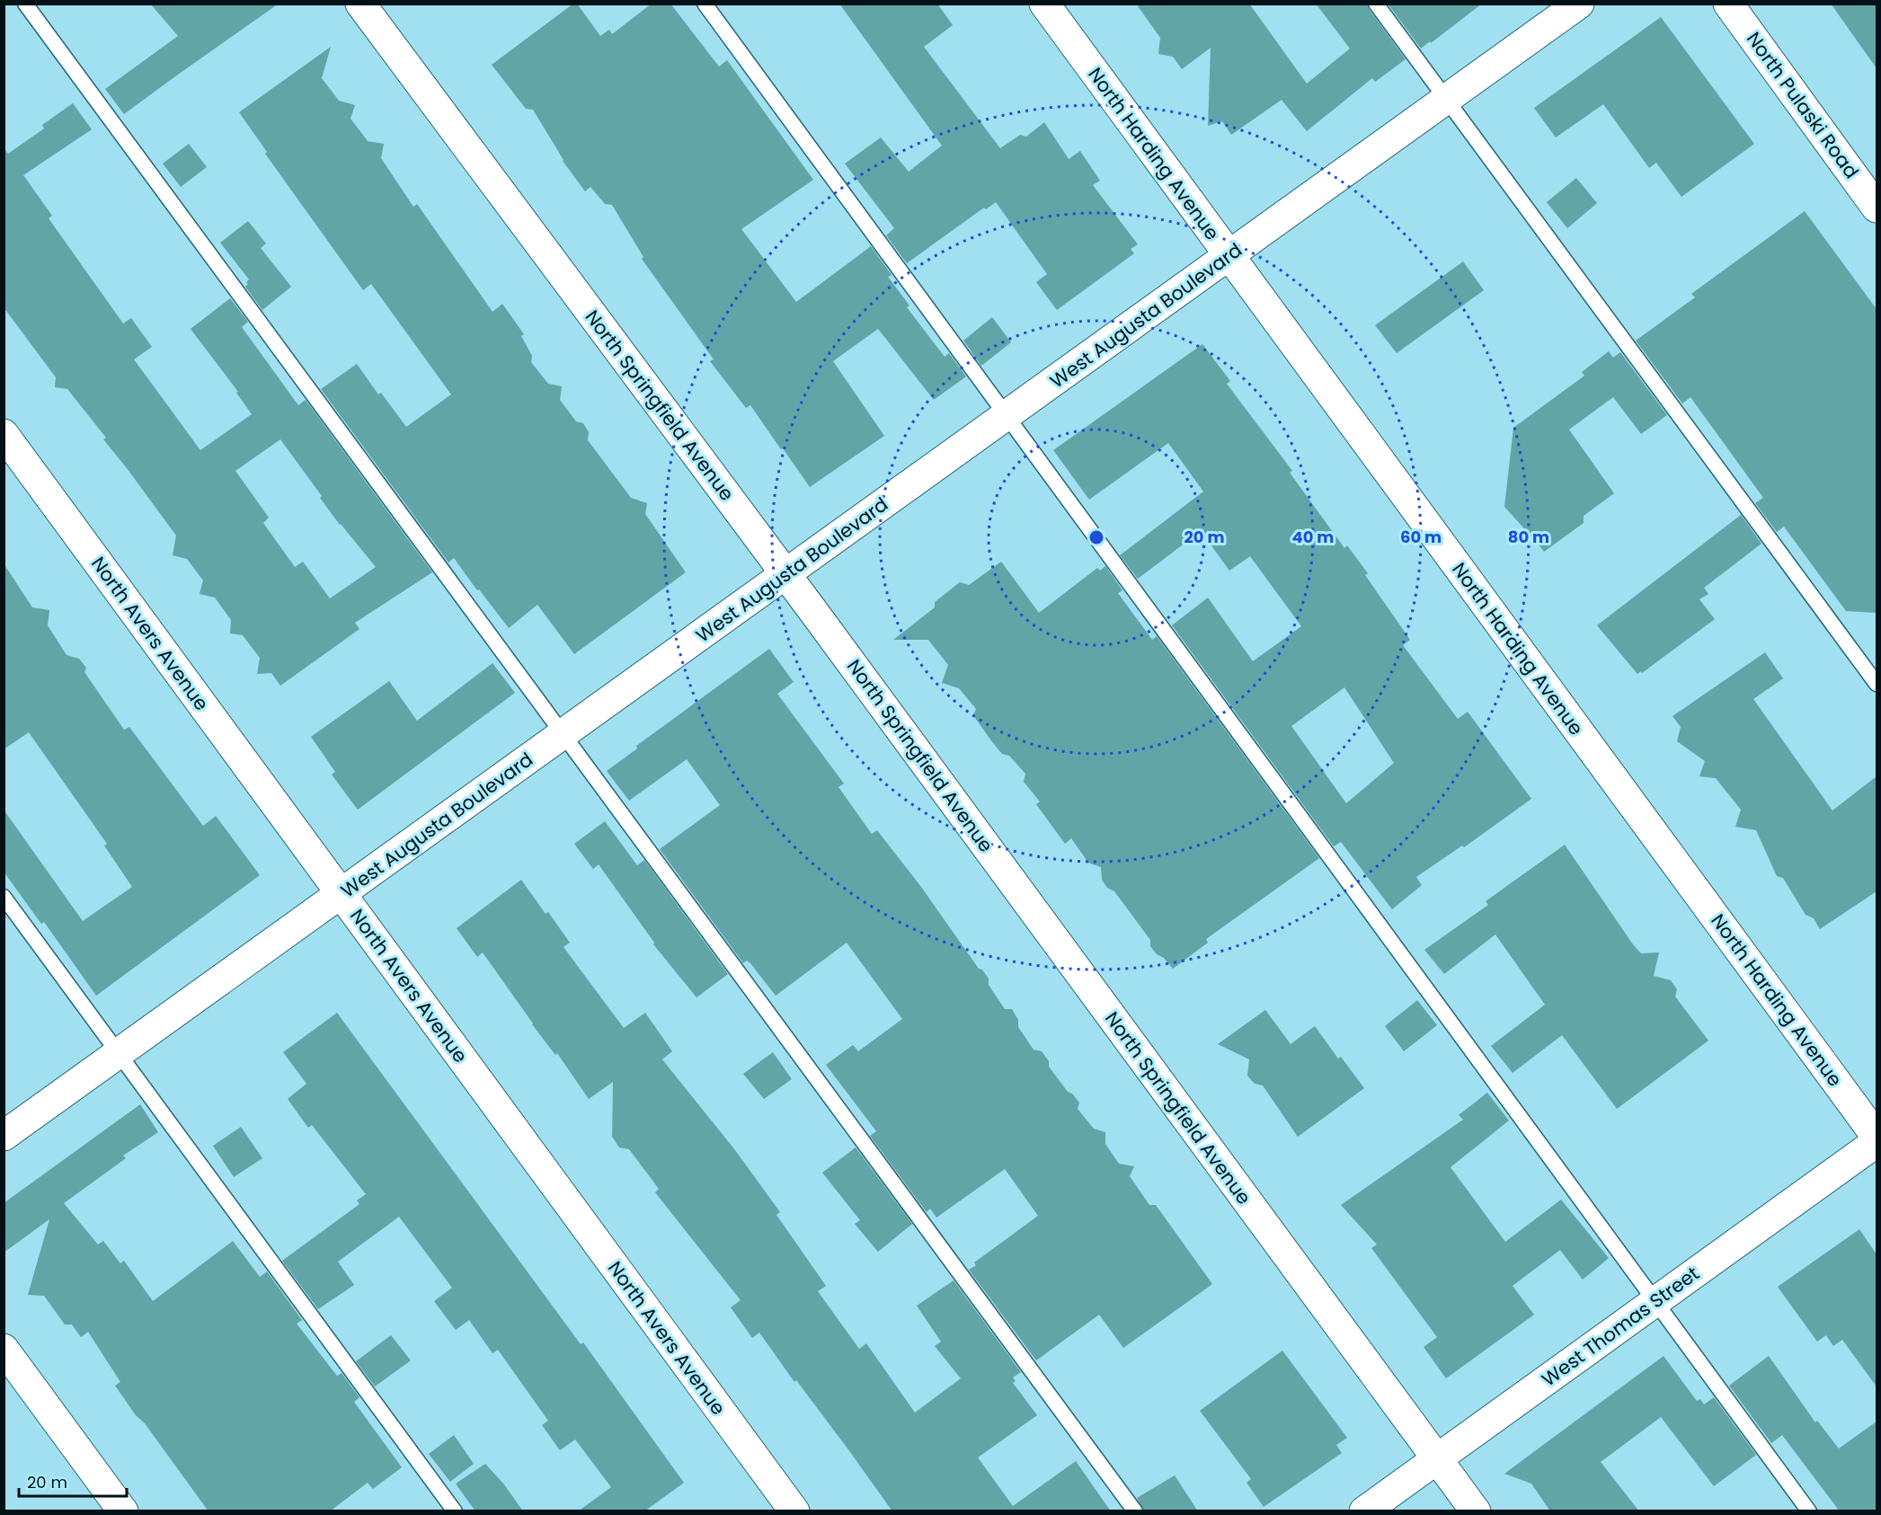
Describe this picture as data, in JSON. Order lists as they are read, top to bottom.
{
  "streets": {
    "street": [
      "North Pulaski Road",
      "North Harding Avenue",
      "West Augusta Boulevard",
      "North Springfield Avenue",
      "North Avers Avenue",
      "West Thomas Street"
    ]
  },
  "crossings": [
    ["North Harding Avenue", "West Augusta Boulevard"],
    ["West Augusta Boulevard", "North Springfield Avenue"],
    ["West Augusta Boulevard", "North Avers Avenue"],
    ["North Springfield Avenue", "West Thomas Street"]
  ],
  "scale_bar": "20 m",
  "rings": [
    "20 m",
    "40 m",
    "60 m",
    "80 m"
  ]
}
